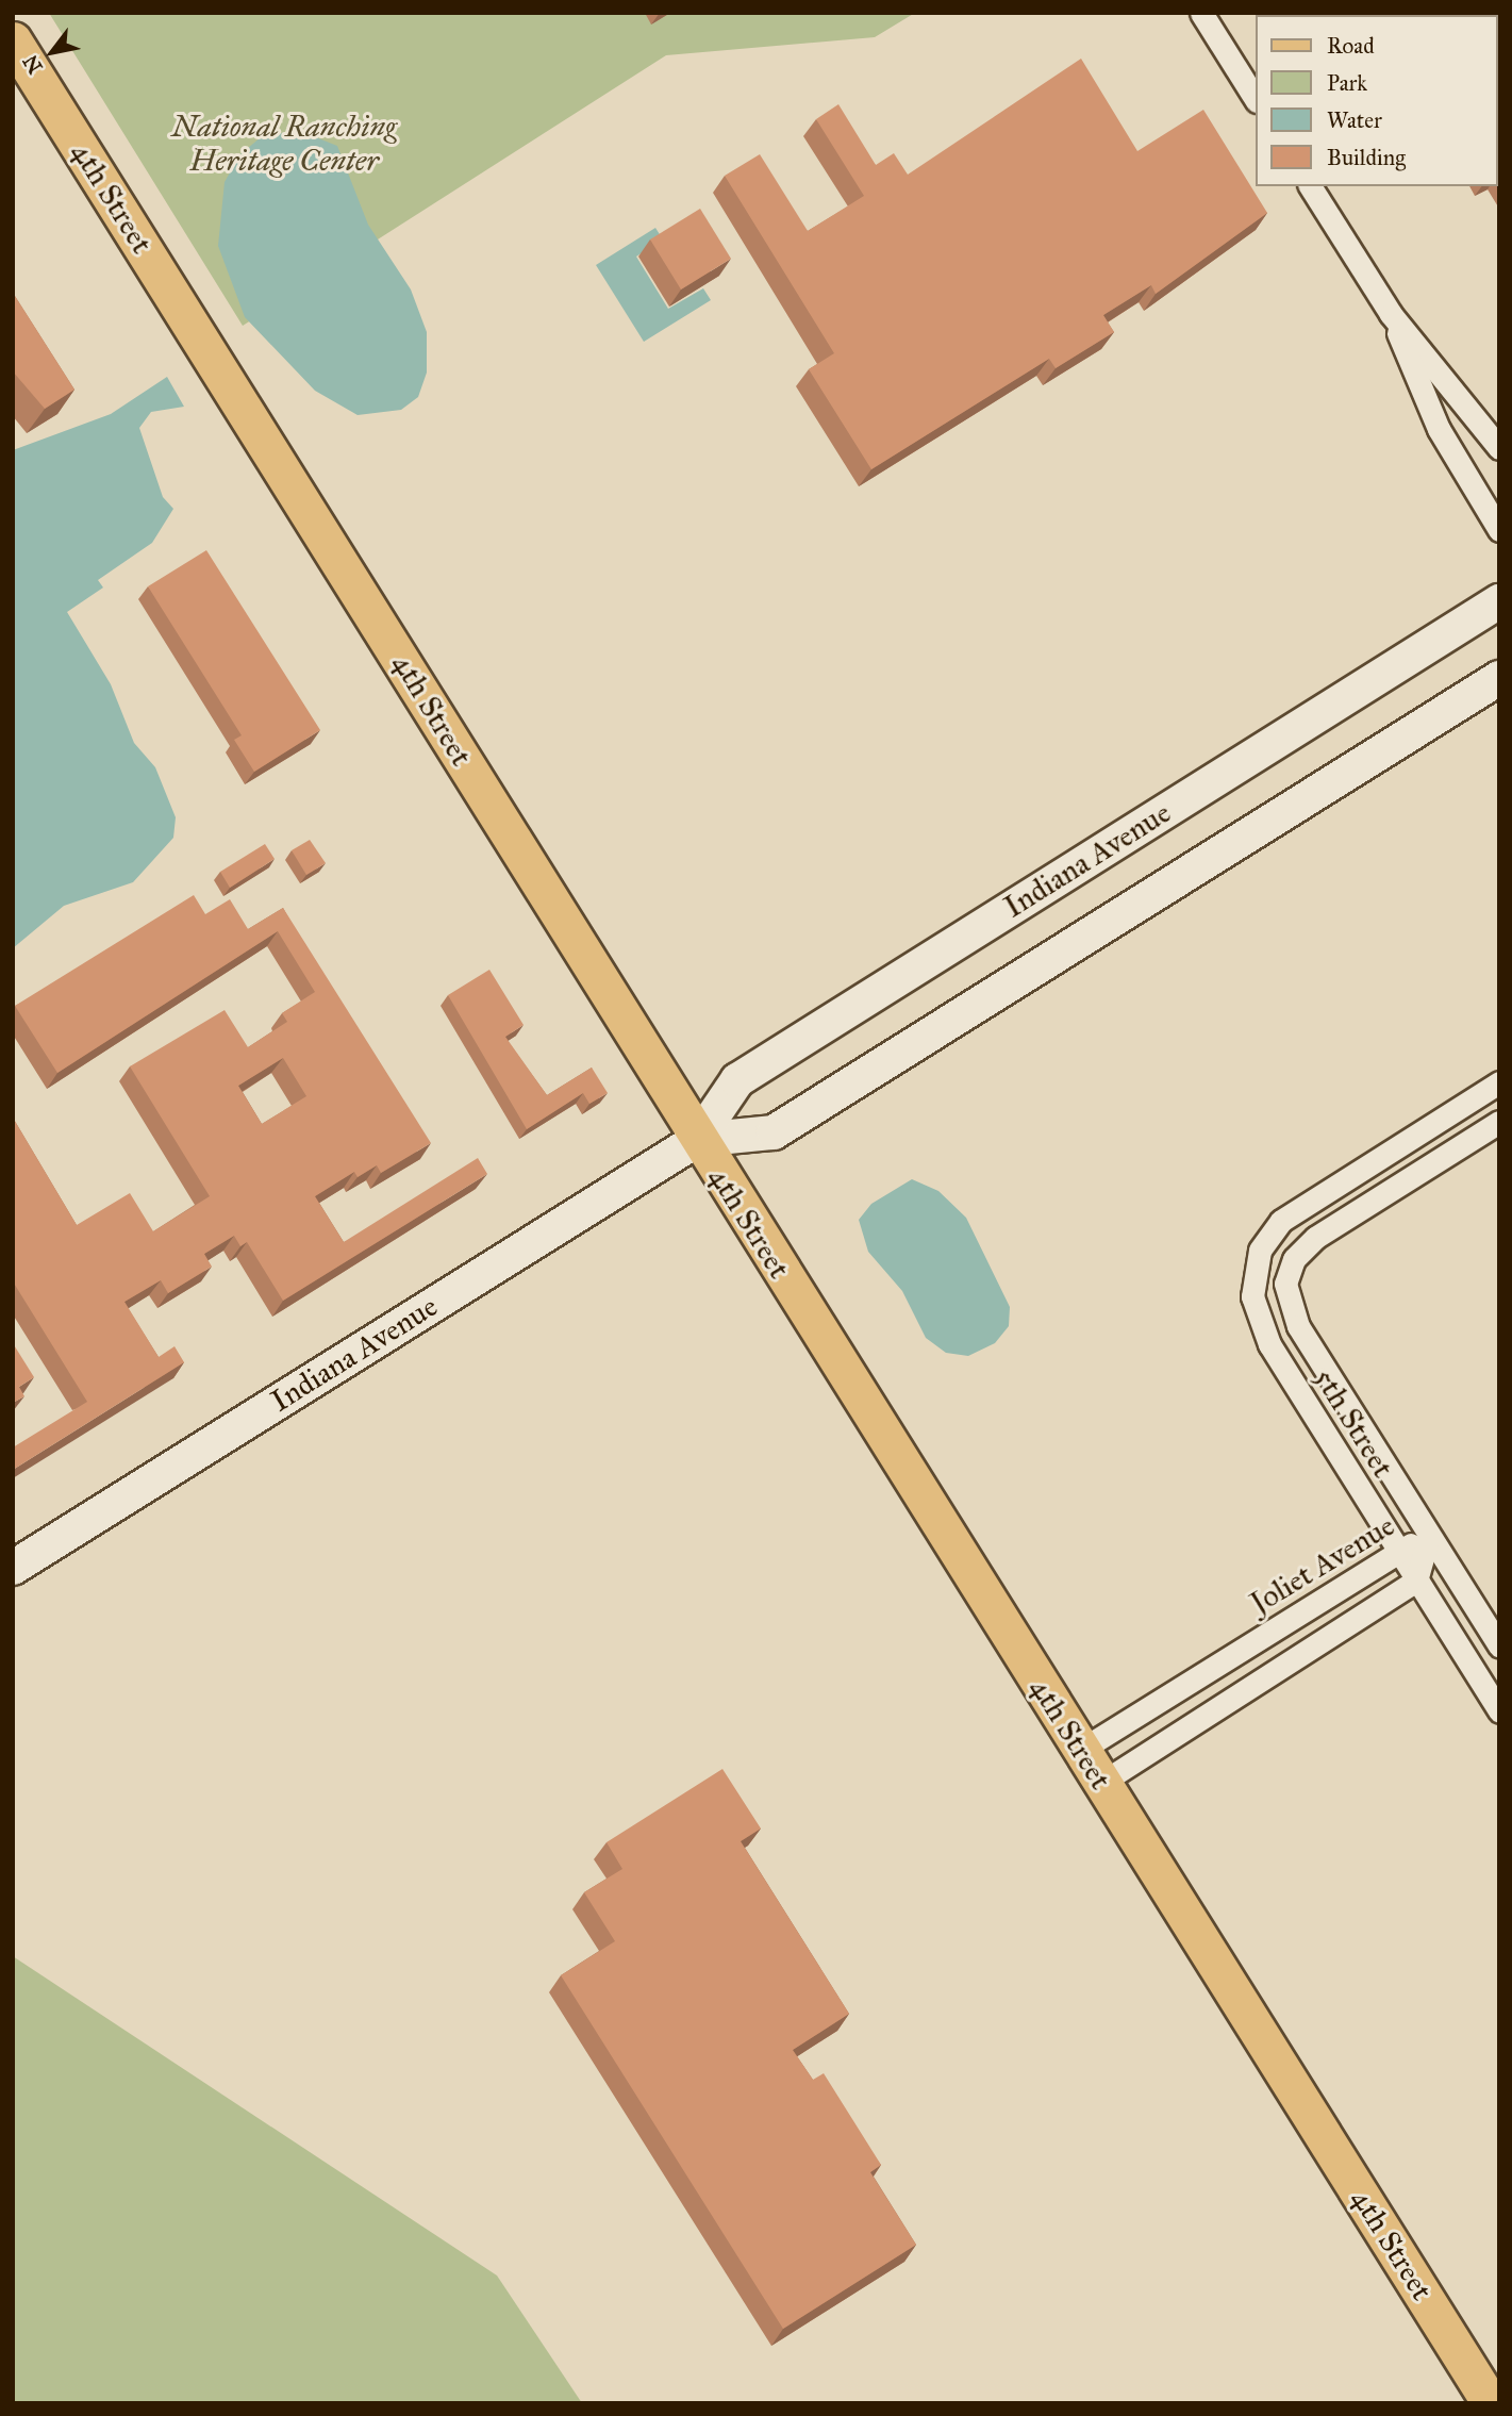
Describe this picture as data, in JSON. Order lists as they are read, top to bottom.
{
  "streets": {
    "main road": ["4th Street"],
    "street": ["Indiana Avenue", "5th Street", "Joliet Avenue"]
  },
  "crossings": [
    ["4th Street", "Indiana Avenue"],
    ["4th Street", "Joliet Avenue"],
    ["5th Street", "Joliet Avenue"]
  ],
  "parks": ["National Ranching Heritage Center"],
  "legend": [
    "Road",
    "Park",
    "Water",
    "Building"
  ],
  "north": "bottom left"
}
